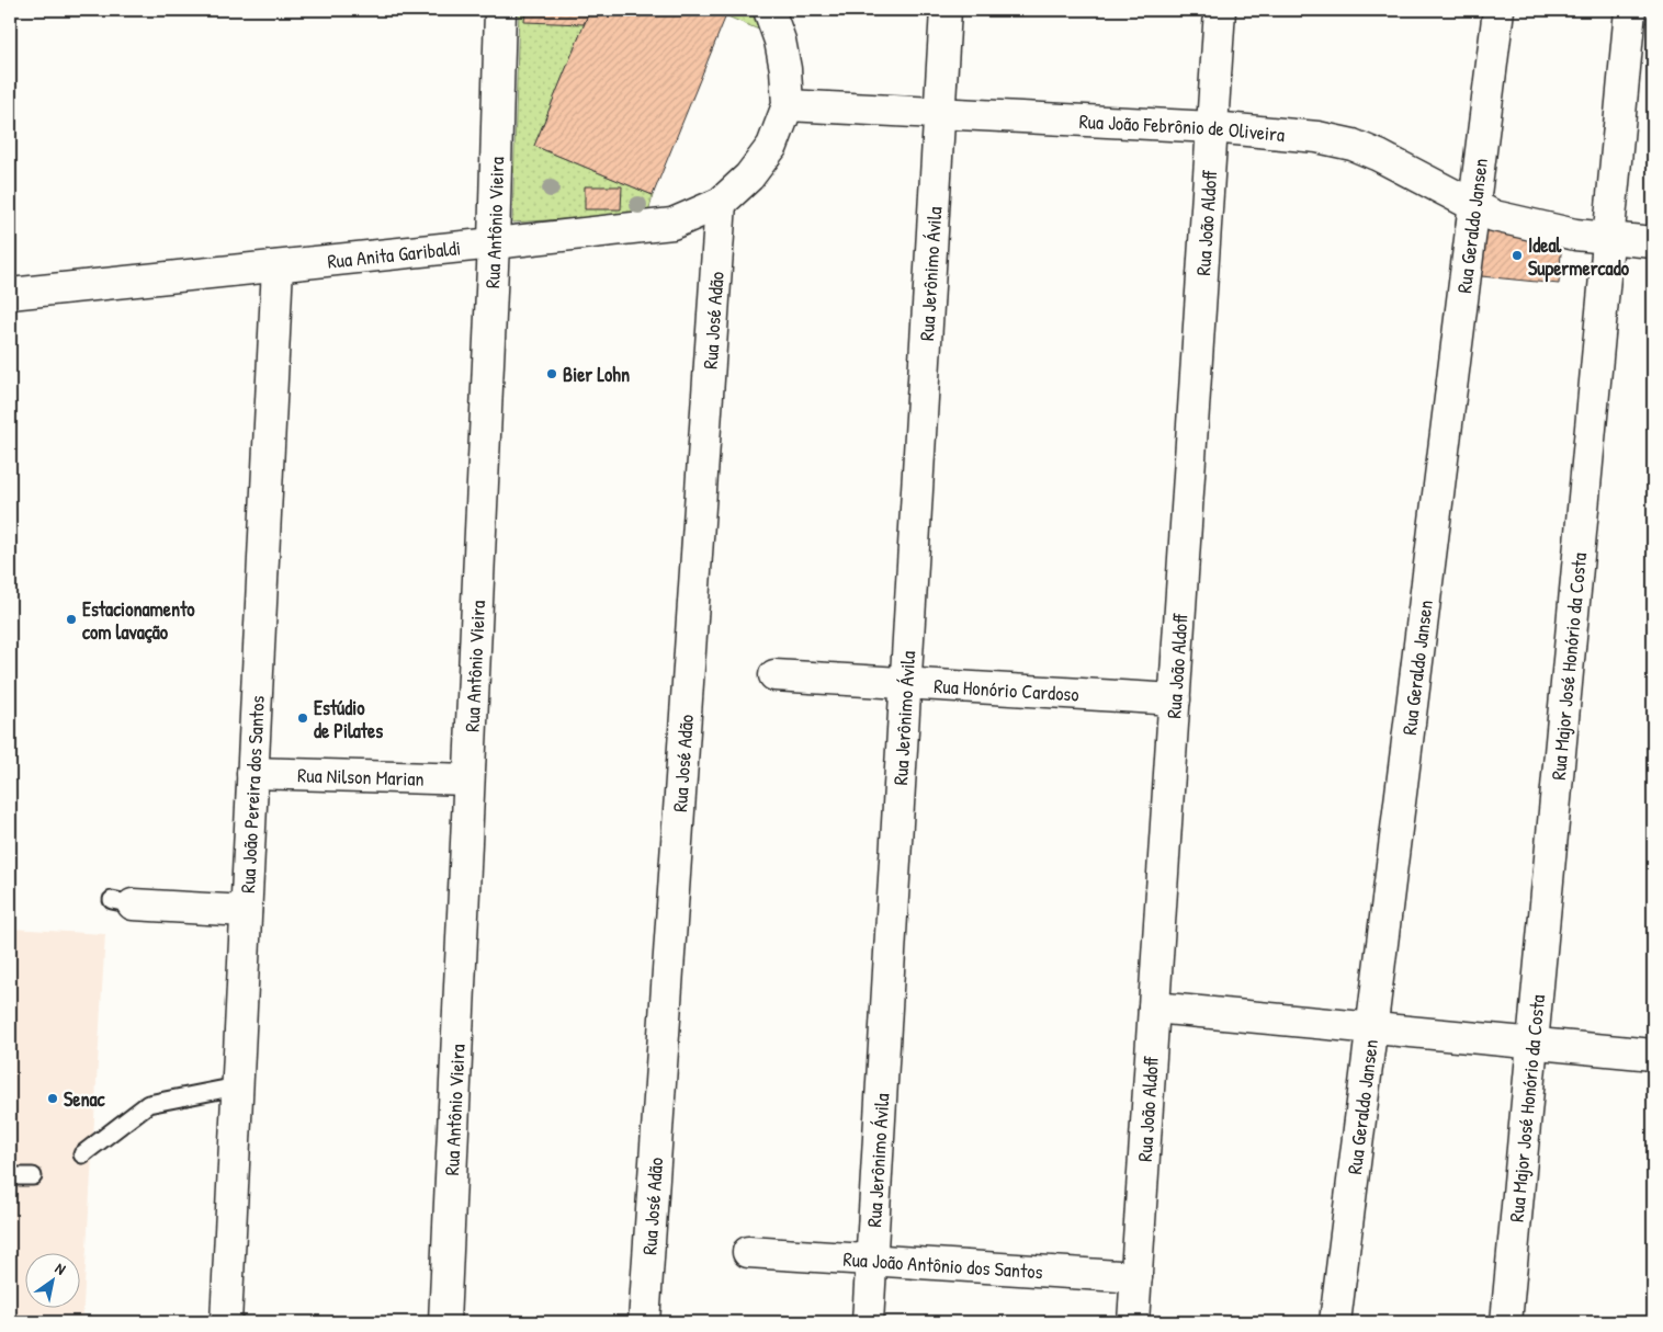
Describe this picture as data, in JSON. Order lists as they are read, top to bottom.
{
  "streets": {
    "street": [
      "Rua João Febrônio de Oliveira",
      "Rua Antônio Vieira",
      "Rua João Aldoff",
      "Rua Geraldo Jansen",
      "Rua Anita Garibaldi",
      "Rua Jerônimo Ávila",
      "Rua José Adão",
      "Rua Major José Honório da Costa",
      "Rua Honório Cardoso",
      "Rua Nilson Marian",
      "Rua João Pereira dos Santos",
      "Rua João Antônio dos Santos"
    ]
  },
  "crossings": [
    ["Rua João Febrônio de Oliveira", "Rua João Aldoff"],
    ["Rua João Febrônio de Oliveira", "Rua Geraldo Jansen"],
    ["Rua João Febrônio de Oliveira", "Rua Anita Garibaldi"],
    ["Rua João Febrônio de Oliveira", "Rua Jerônimo Ávila"],
    ["Rua João Febrônio de Oliveira", "Rua Major José Honório da Costa"],
    ["Rua Antônio Vieira", "Rua Anita Garibaldi"],
    ["Rua Antônio Vieira", "Rua Nilson Marian"],
    ["Rua João Aldoff", "Rua Honório Cardoso"],
    ["Rua João Aldoff", "Rua João Antônio dos Santos"],
    ["Rua Anita Garibaldi", "Rua José Adão"],
    ["Rua Anita Garibaldi", "Rua João Pereira dos Santos"],
    ["Rua Jerônimo Ávila", "Rua Honório Cardoso"],
    ["Rua Jerônimo Ávila", "Rua João Antônio dos Santos"],
    ["Rua Nilson Marian", "Rua João Pereira dos Santos"]
  ],
  "places": [
    "Ideal Supermercado",
    "Bier Lohn",
    "Estacionamento com lavação",
    "Estúdio de Pilates",
    "Senac"
  ],
  "north": "top right"
}
